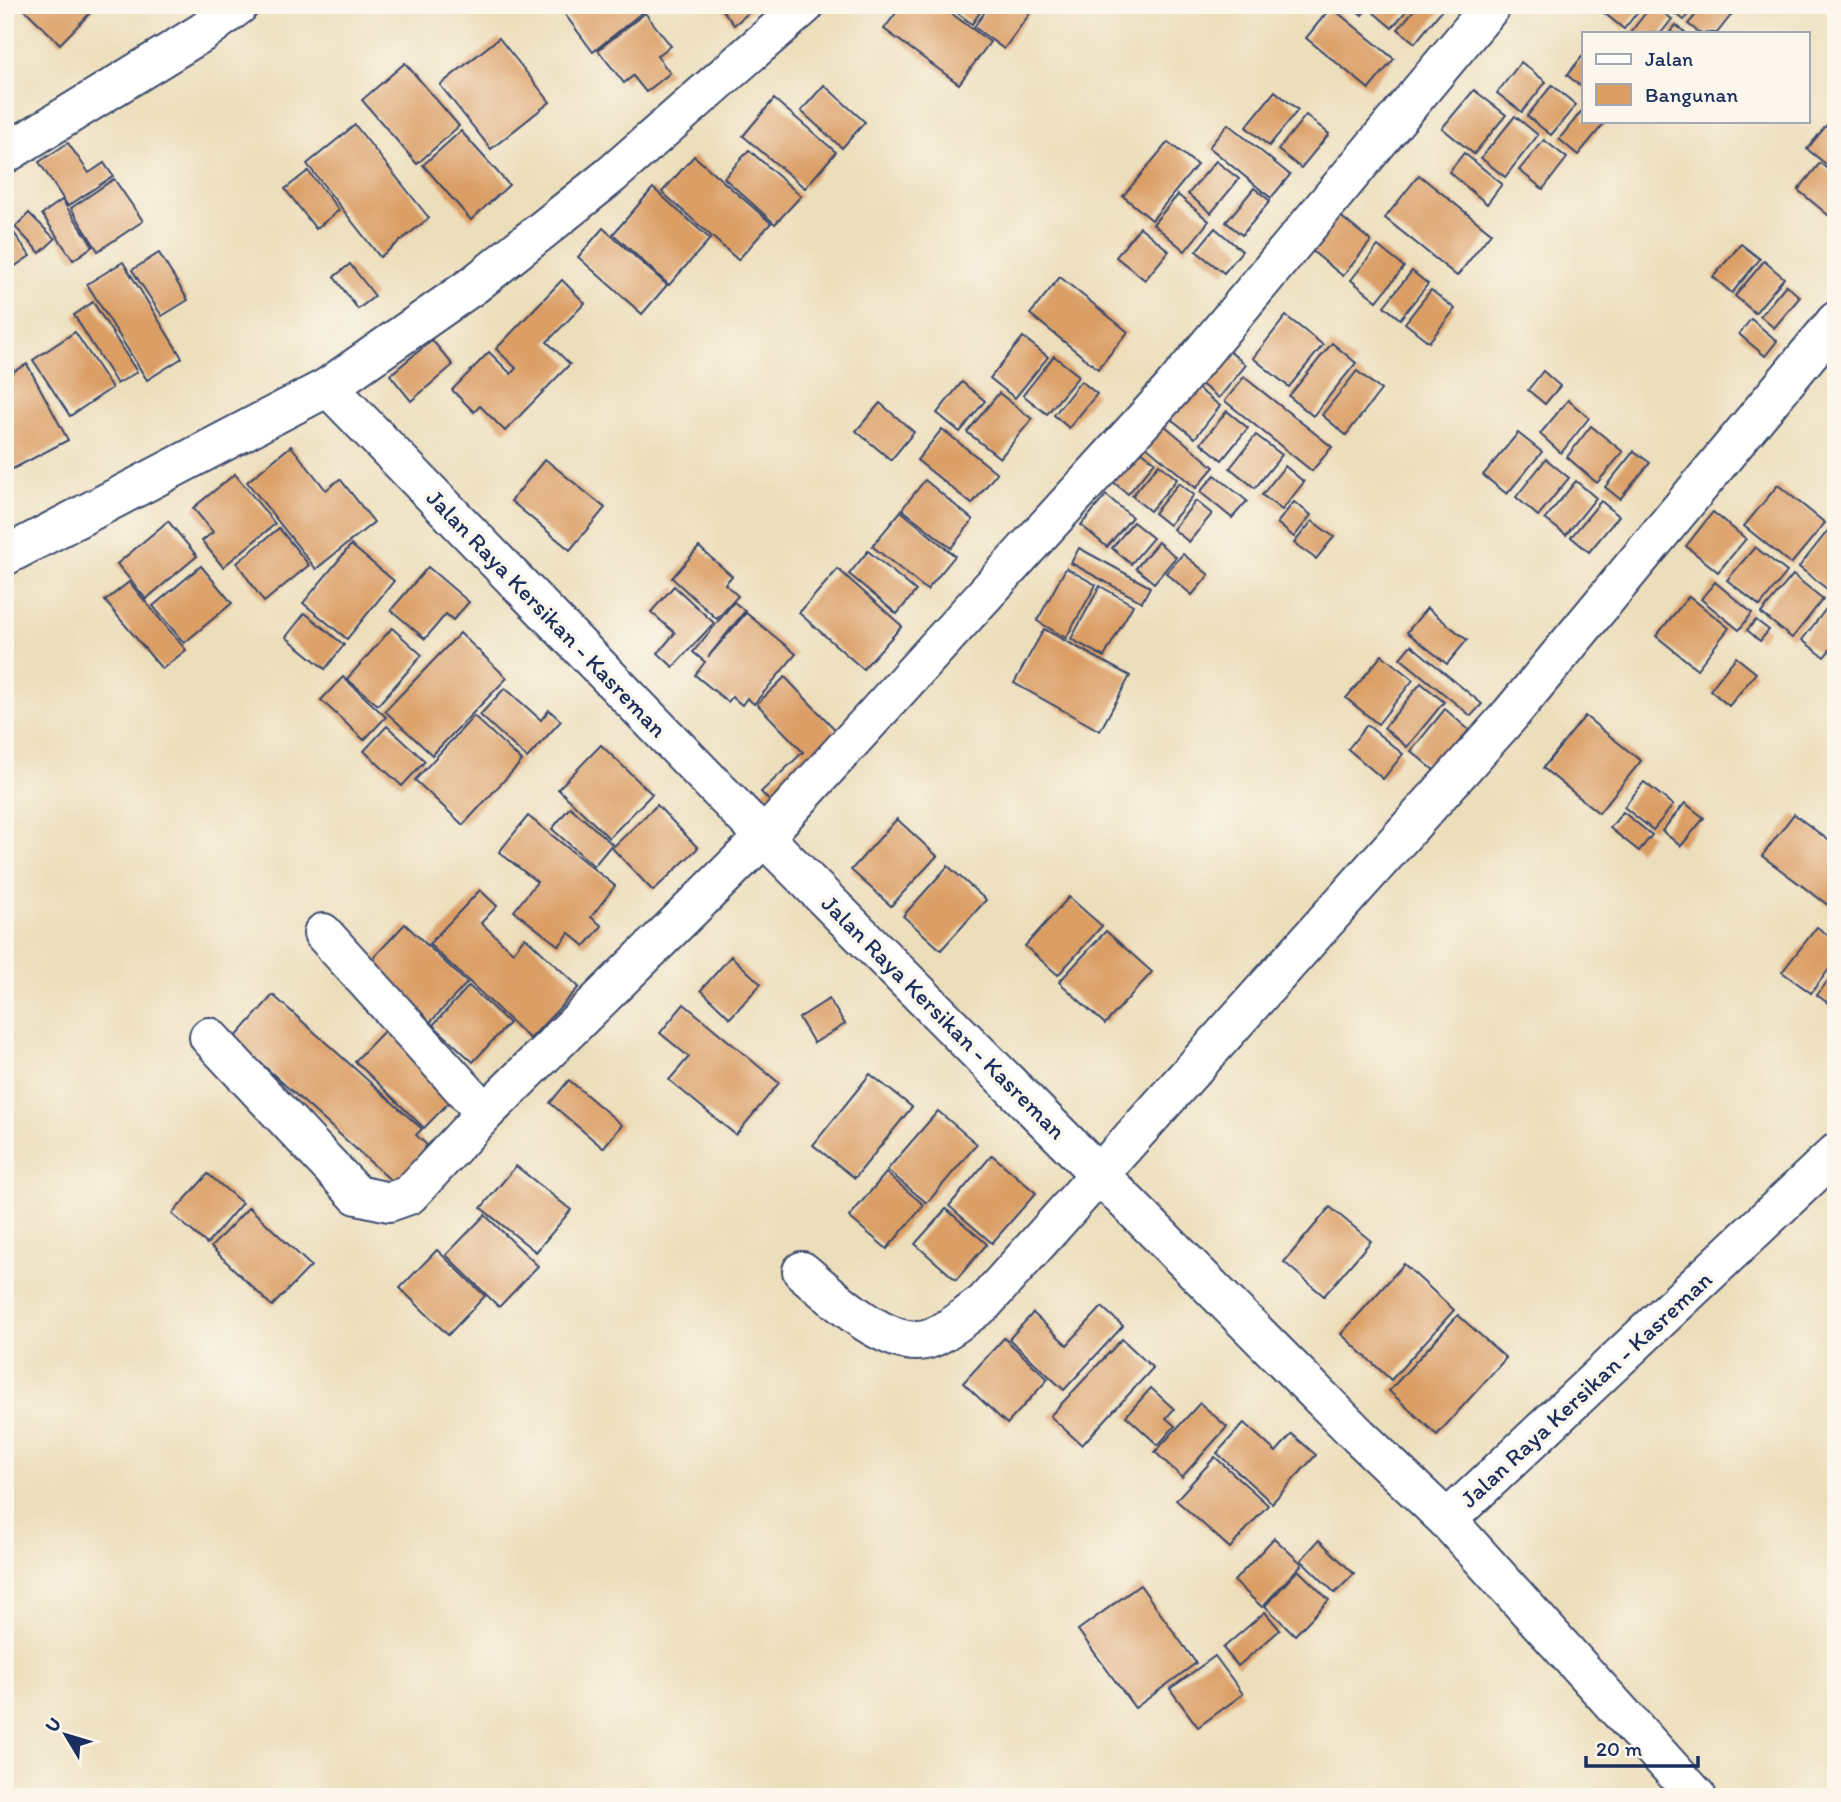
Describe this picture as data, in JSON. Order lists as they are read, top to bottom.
{
  "streets": {
    "street": ["Jalan Raya Kersikan - Kasreman"]
  },
  "legend": ["Jalan", "Bangunan"],
  "scale_bar": "20 m",
  "north": "top left"
}
